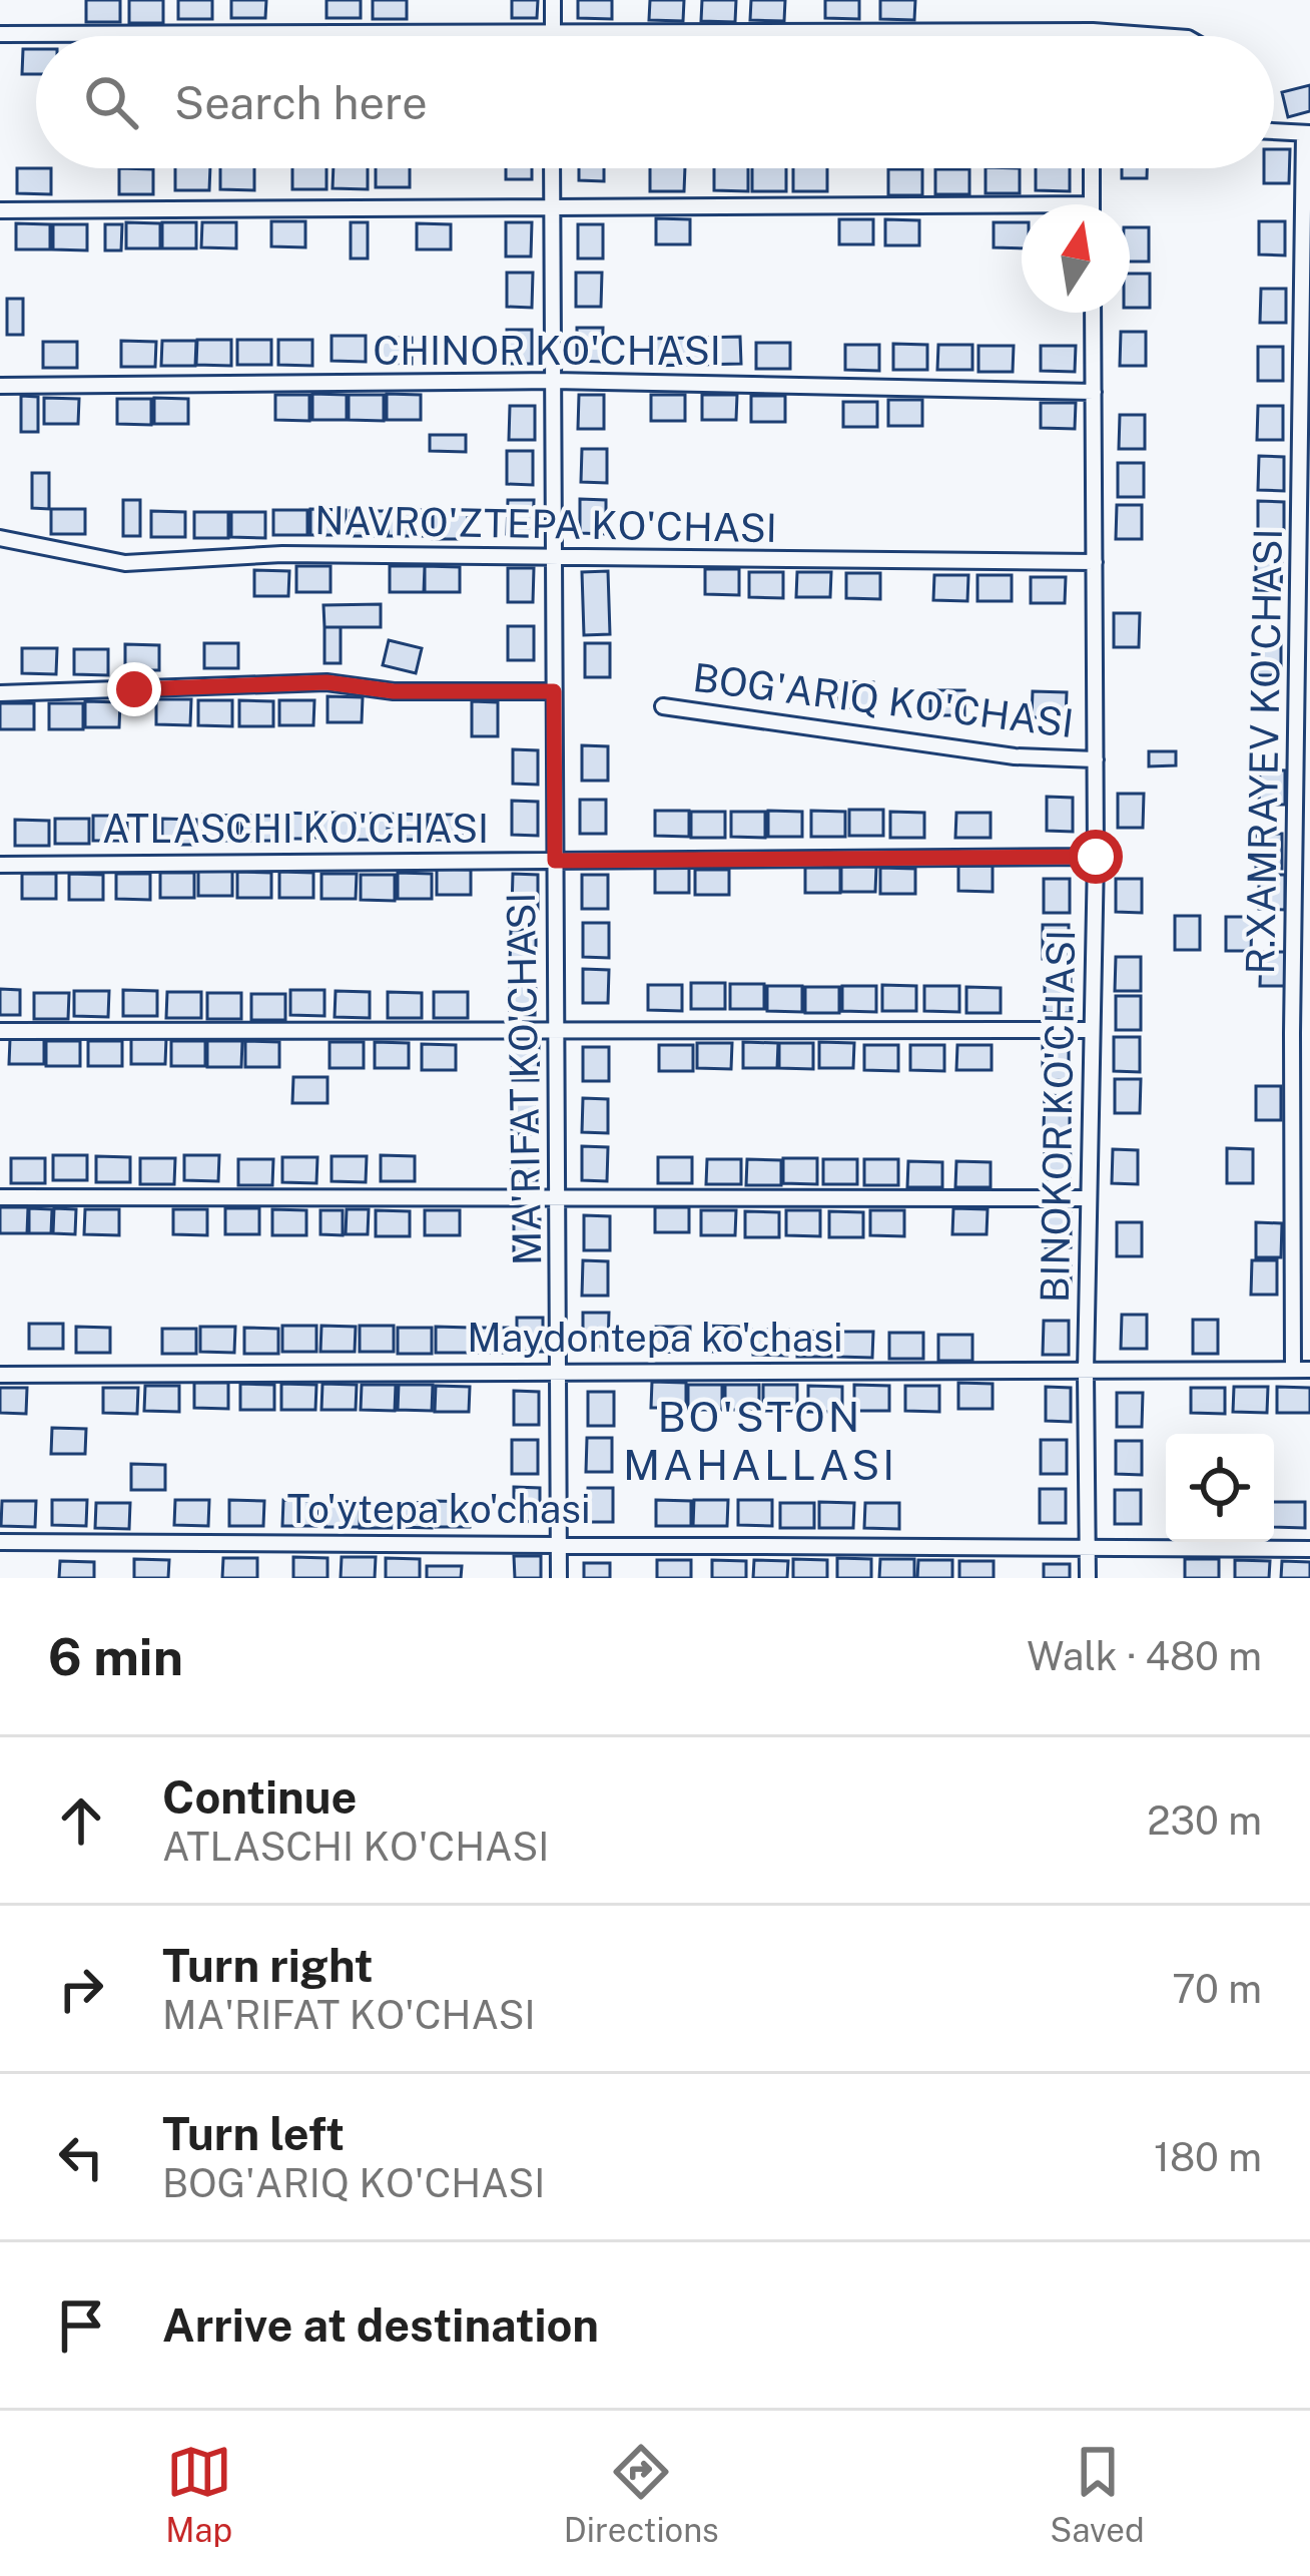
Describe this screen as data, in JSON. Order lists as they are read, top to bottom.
{
  "streets": {
    "street": [
      "CHINOR KO'CHASI",
      "NAVRO'ZTEPA KO'CHASI",
      "BOG'ARIQ KO'CHASI",
      "R.XAMRAYEV KO'CHASI",
      "ATLASCHI KO'CHASI",
      "MA'RIFAT KO'CHASI",
      "BINOKOR KO'CHASI",
      "Maydontepa ko'chasi",
      "To'ytepa ko'chasi"
    ]
  },
  "crossings": [
    ["CHINOR KO'CHASI", "MA'RIFAT KO'CHASI"],
    ["CHINOR KO'CHASI", "BINOKOR KO'CHASI"],
    ["NAVRO'ZTEPA KO'CHASI", "MA'RIFAT KO'CHASI"],
    ["NAVRO'ZTEPA KO'CHASI", "BINOKOR KO'CHASI"],
    ["BOG'ARIQ KO'CHASI", "BINOKOR KO'CHASI"],
    ["R.XAMRAYEV KO'CHASI", "Maydontepa ko'chasi"],
    ["ATLASCHI KO'CHASI", "MA'RIFAT KO'CHASI"],
    ["ATLASCHI KO'CHASI", "BINOKOR KO'CHASI"],
    ["MA'RIFAT KO'CHASI", "Maydontepa ko'chasi"],
    ["MA'RIFAT KO'CHASI", "To'ytepa ko'chasi"],
    ["BINOKOR KO'CHASI", "Maydontepa ko'chasi"],
    ["BINOKOR KO'CHASI", "To'ytepa ko'chasi"]
  ],
  "districts": ["BO'STON MAHALLASI"],
  "north": "top",
  "page": {
    "search": "Search here",
    "heading": ["6 min", "Walk · 480 m"],
    "list": [
      ["Continue", "ATLASCHI KO'CHASI", "230 m"],
      ["Turn right", "MA'RIFAT KO'CHASI", "70 m"],
      ["Turn left", "BOG'ARIQ KO'CHASI", "180 m"],
      "Arrive at destination"
    ],
    "nav": ["Map", "Directions", "Saved"]
  }
}
